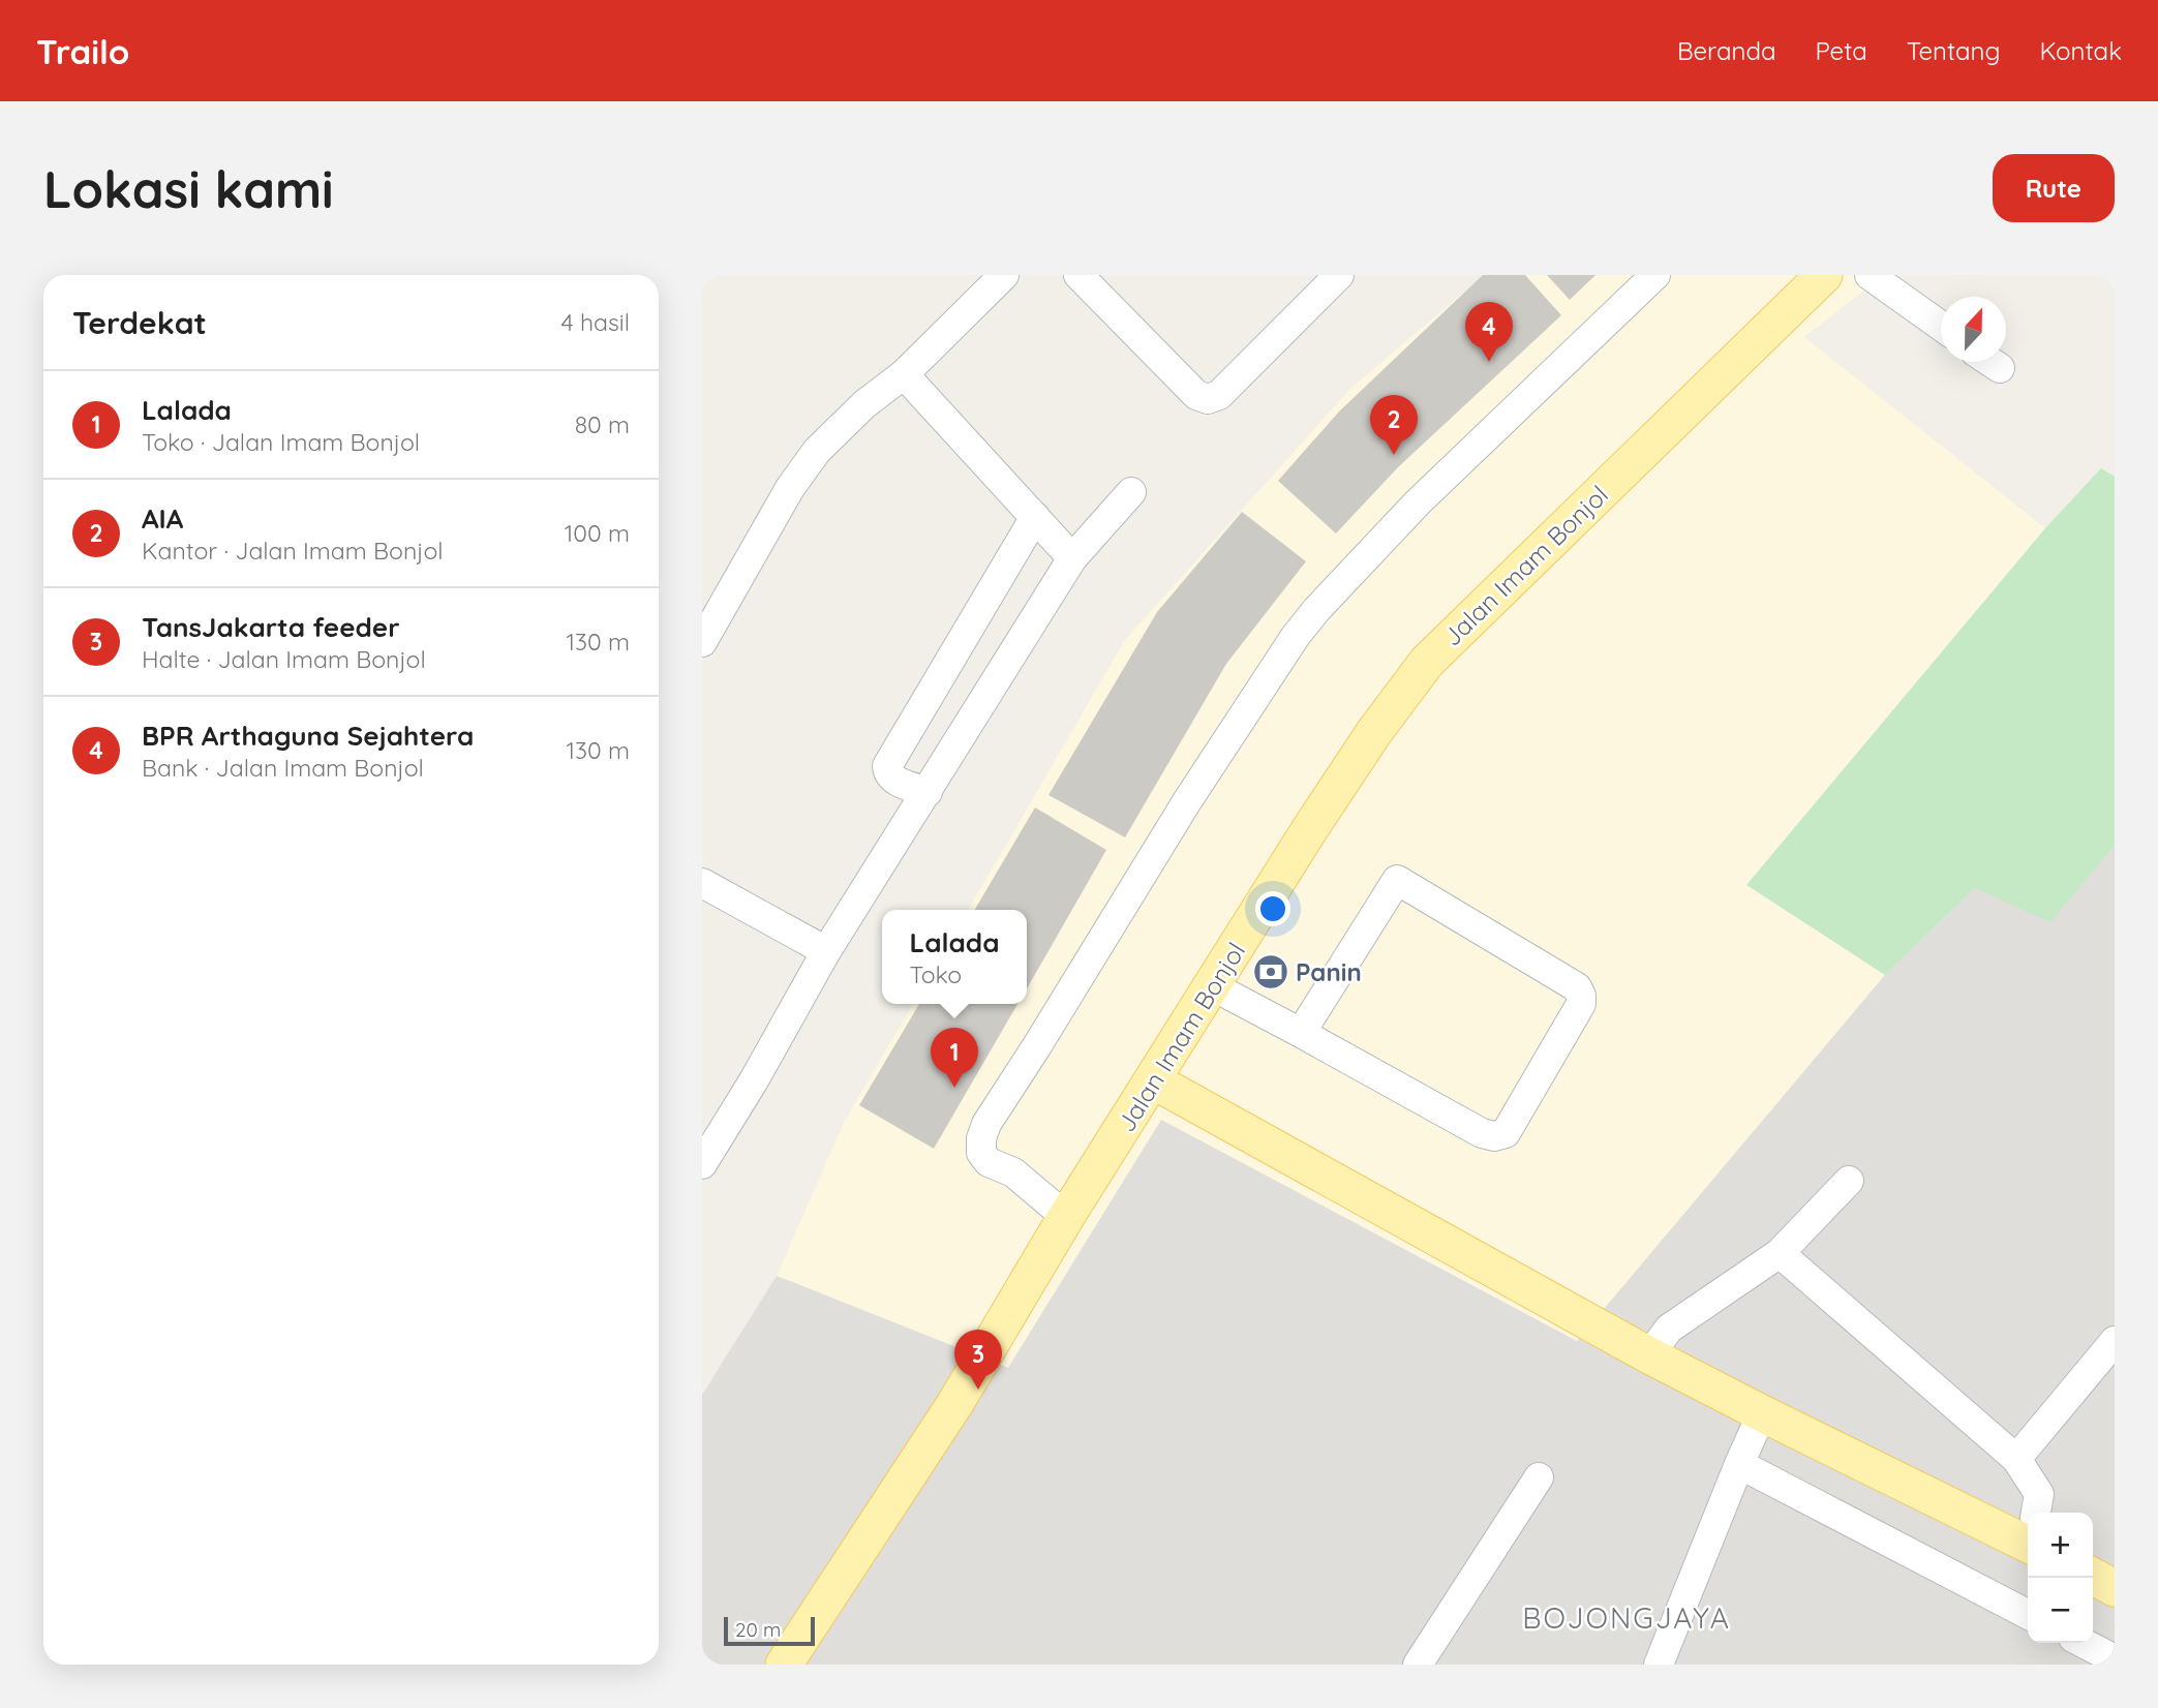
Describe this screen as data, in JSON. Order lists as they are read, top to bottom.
{
  "streets": {
    "main road": ["Jalan Imam Bonjol"]
  },
  "districts": ["BOJONGJAYA"],
  "places": {
    "bank": ["Panin"]
  },
  "scale_bar": "20 m",
  "north": "top",
  "page": {
    "header": "Trailo",
    "nav": [
      "Beranda",
      "Peta",
      "Tentang",
      "Kontak"
    ],
    "buttons": "Rute",
    "title": "Lokasi kami",
    "heading": ["Terdekat", "4 hasil"],
    "pins": [
      "4",
      "2",
      "1",
      "3"
    ],
    "list": [
      {
        "mark": "1",
        "name": "Lalada",
        "note": "Toko · Jalan Imam Bonjol",
        "value": "80 m"
      },
      {
        "mark": "2",
        "name": "AIA",
        "note": "Kantor · Jalan Imam Bonjol",
        "value": "100 m"
      },
      {
        "mark": "3",
        "name": "TansJakarta feeder",
        "note": "Halte · Jalan Imam Bonjol",
        "value": "130 m"
      },
      {
        "mark": "4",
        "name": "BPR Arthaguna Sejahtera",
        "note": "Bank · Jalan Imam Bonjol",
        "value": "130 m"
      }
    ],
    "popup": ["Lalada", "Toko"],
    "map_buttons": ["+", "−"],
    "scale": "20 m"
  }
}
